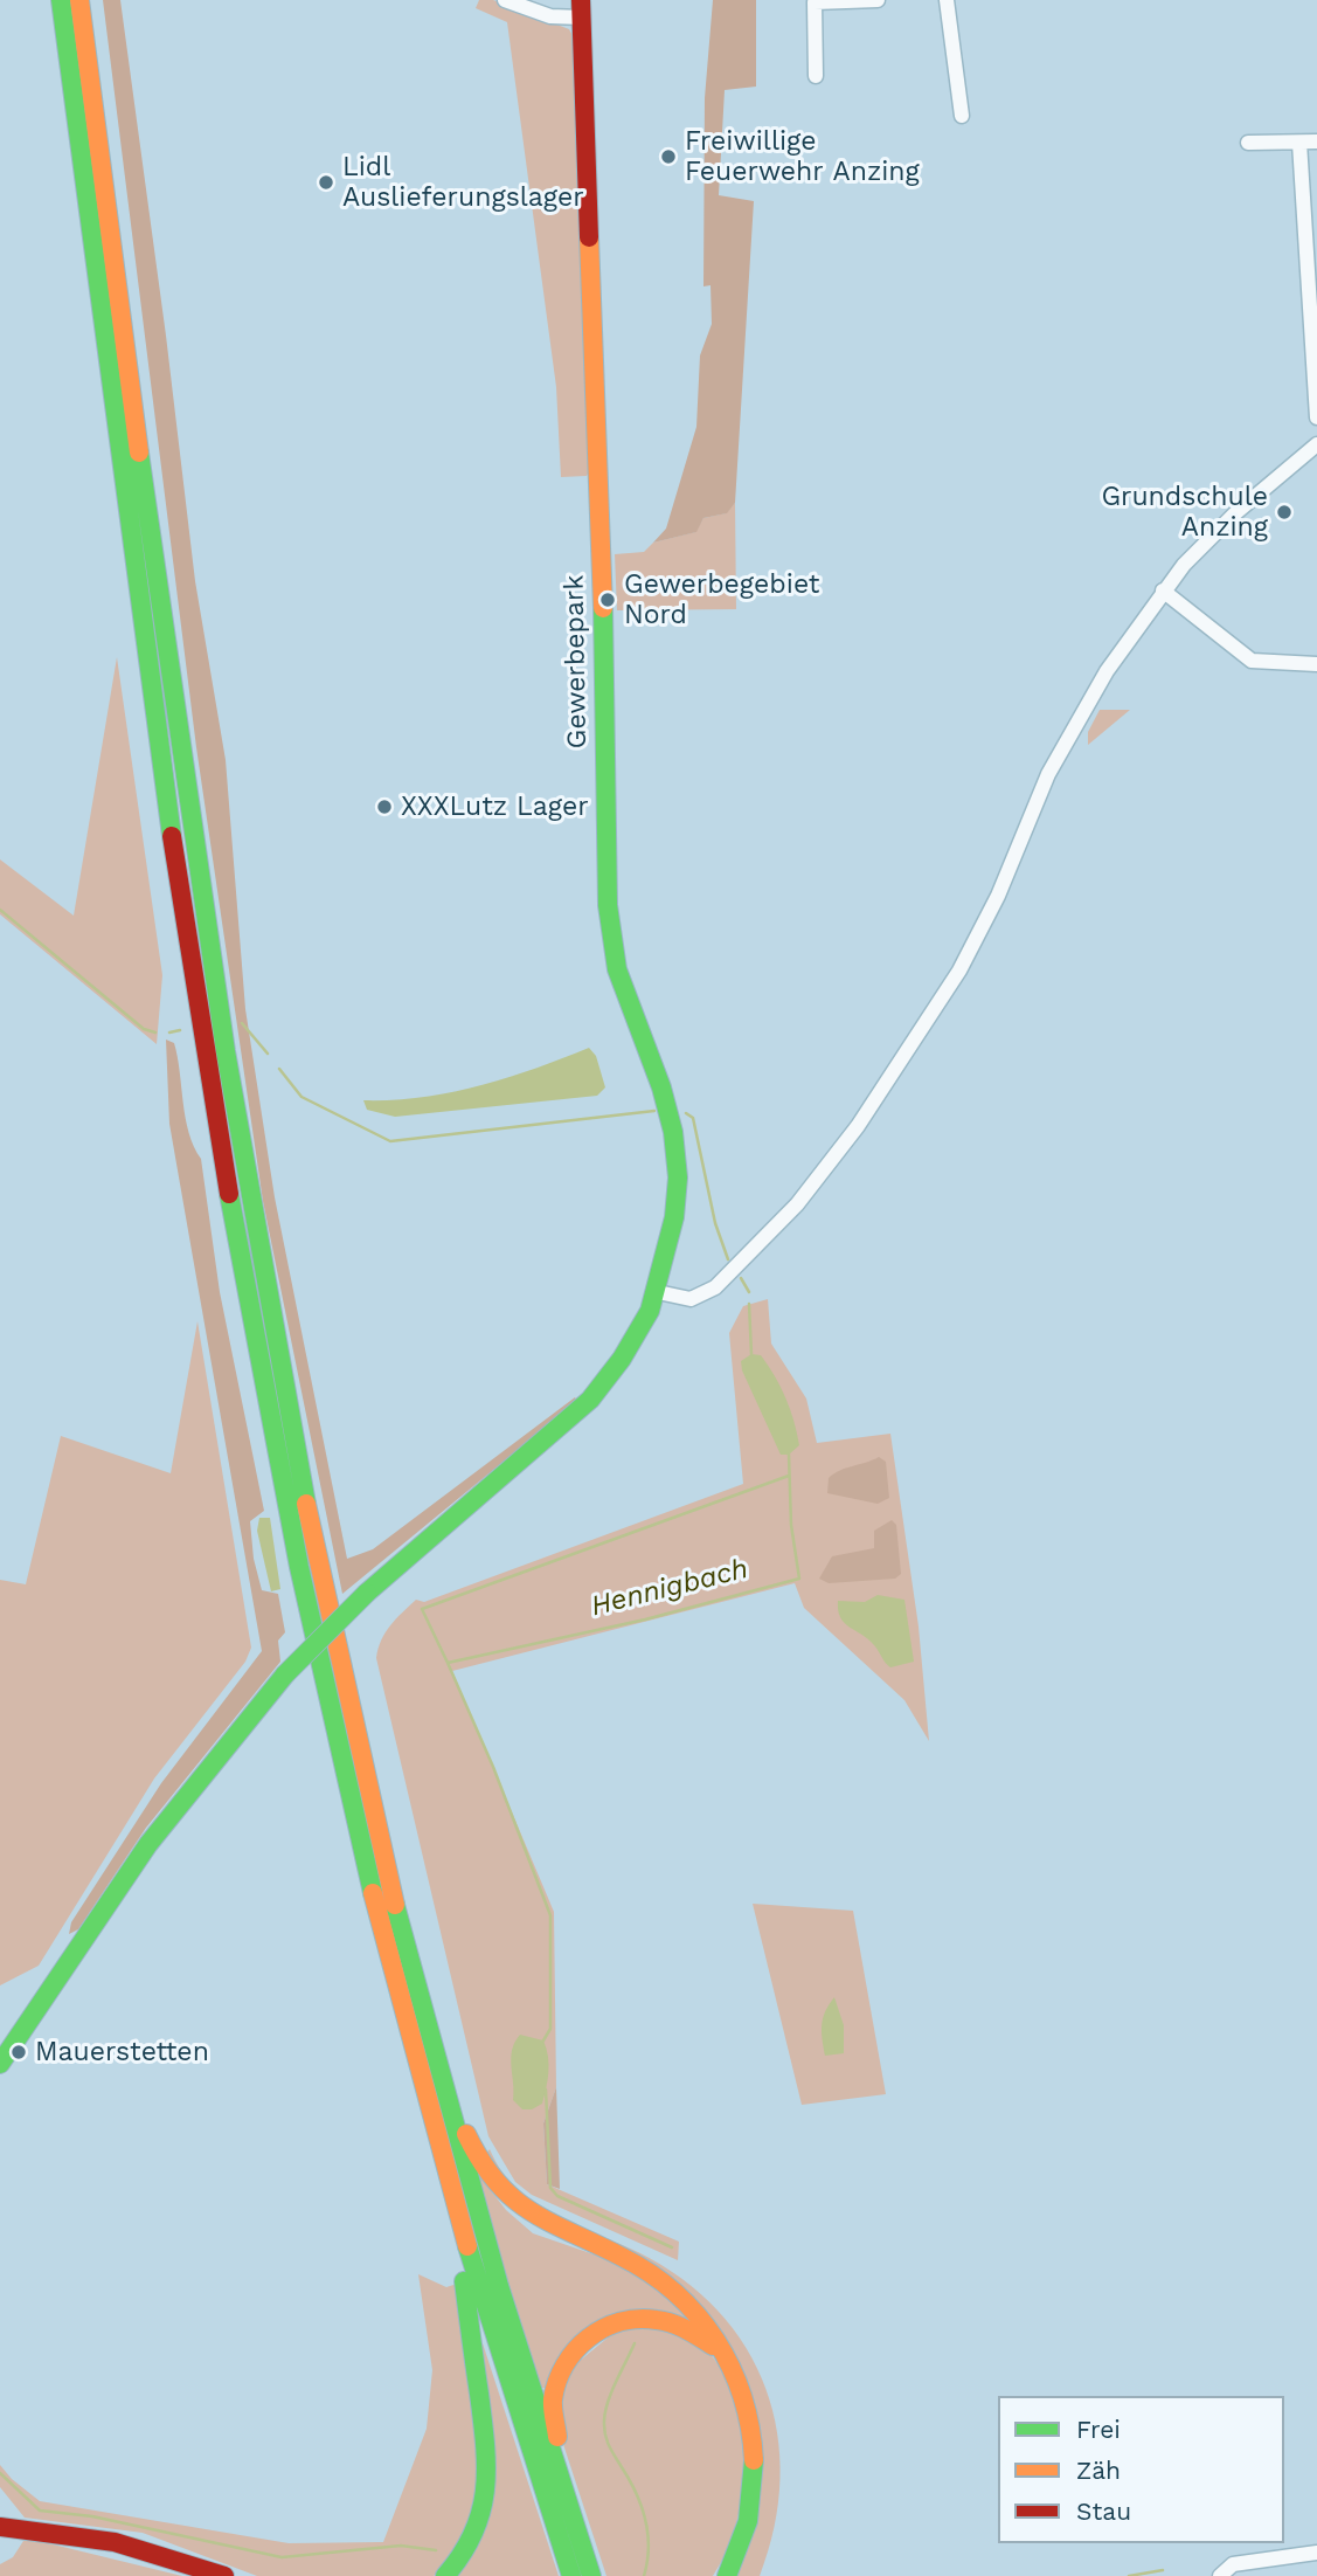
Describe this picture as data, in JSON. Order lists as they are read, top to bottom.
{
  "streets": {
    "main road": ["Gewerbepark"]
  },
  "water": ["Hennigbach"],
  "places": [
    "Freiwillige Feuerwehr Anzing",
    "Lidl Auslieferungslager",
    "Grundschule Anzing",
    "Gewerbegebiet Nord",
    "XXXLutz Lager",
    "Mauerstetten"
  ],
  "legend": ["Frei", "Zäh", "Stau"]
}
